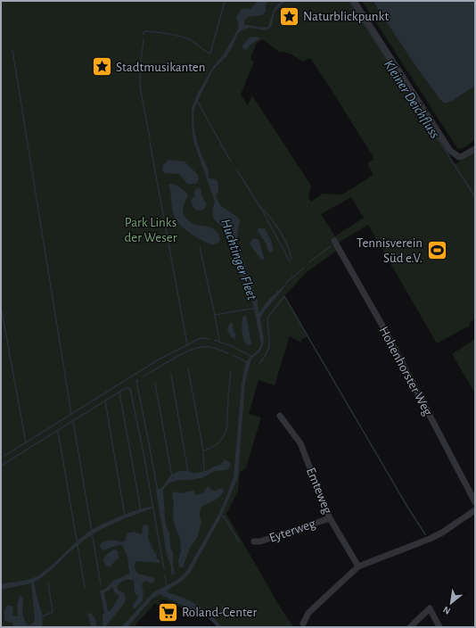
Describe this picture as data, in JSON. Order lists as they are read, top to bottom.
{
  "streets": {
    "street": ["Hohenhorster Weg", "Emteweg", "Eyterweg"]
  },
  "crossings": [
    ["Emteweg", "Eyterweg"]
  ],
  "water": ["Kleiner Deichfluss", "Huchtinger Fleet"],
  "parks": ["Park Links der Weser"],
  "places": {
    "place": ["Naturblickpunkt", "Stadtmusikanten"],
    "sports": ["Tennisverein Süd e.V."],
    "supermarket": ["Roland-Center"]
  },
  "north": "bottom left"
}
